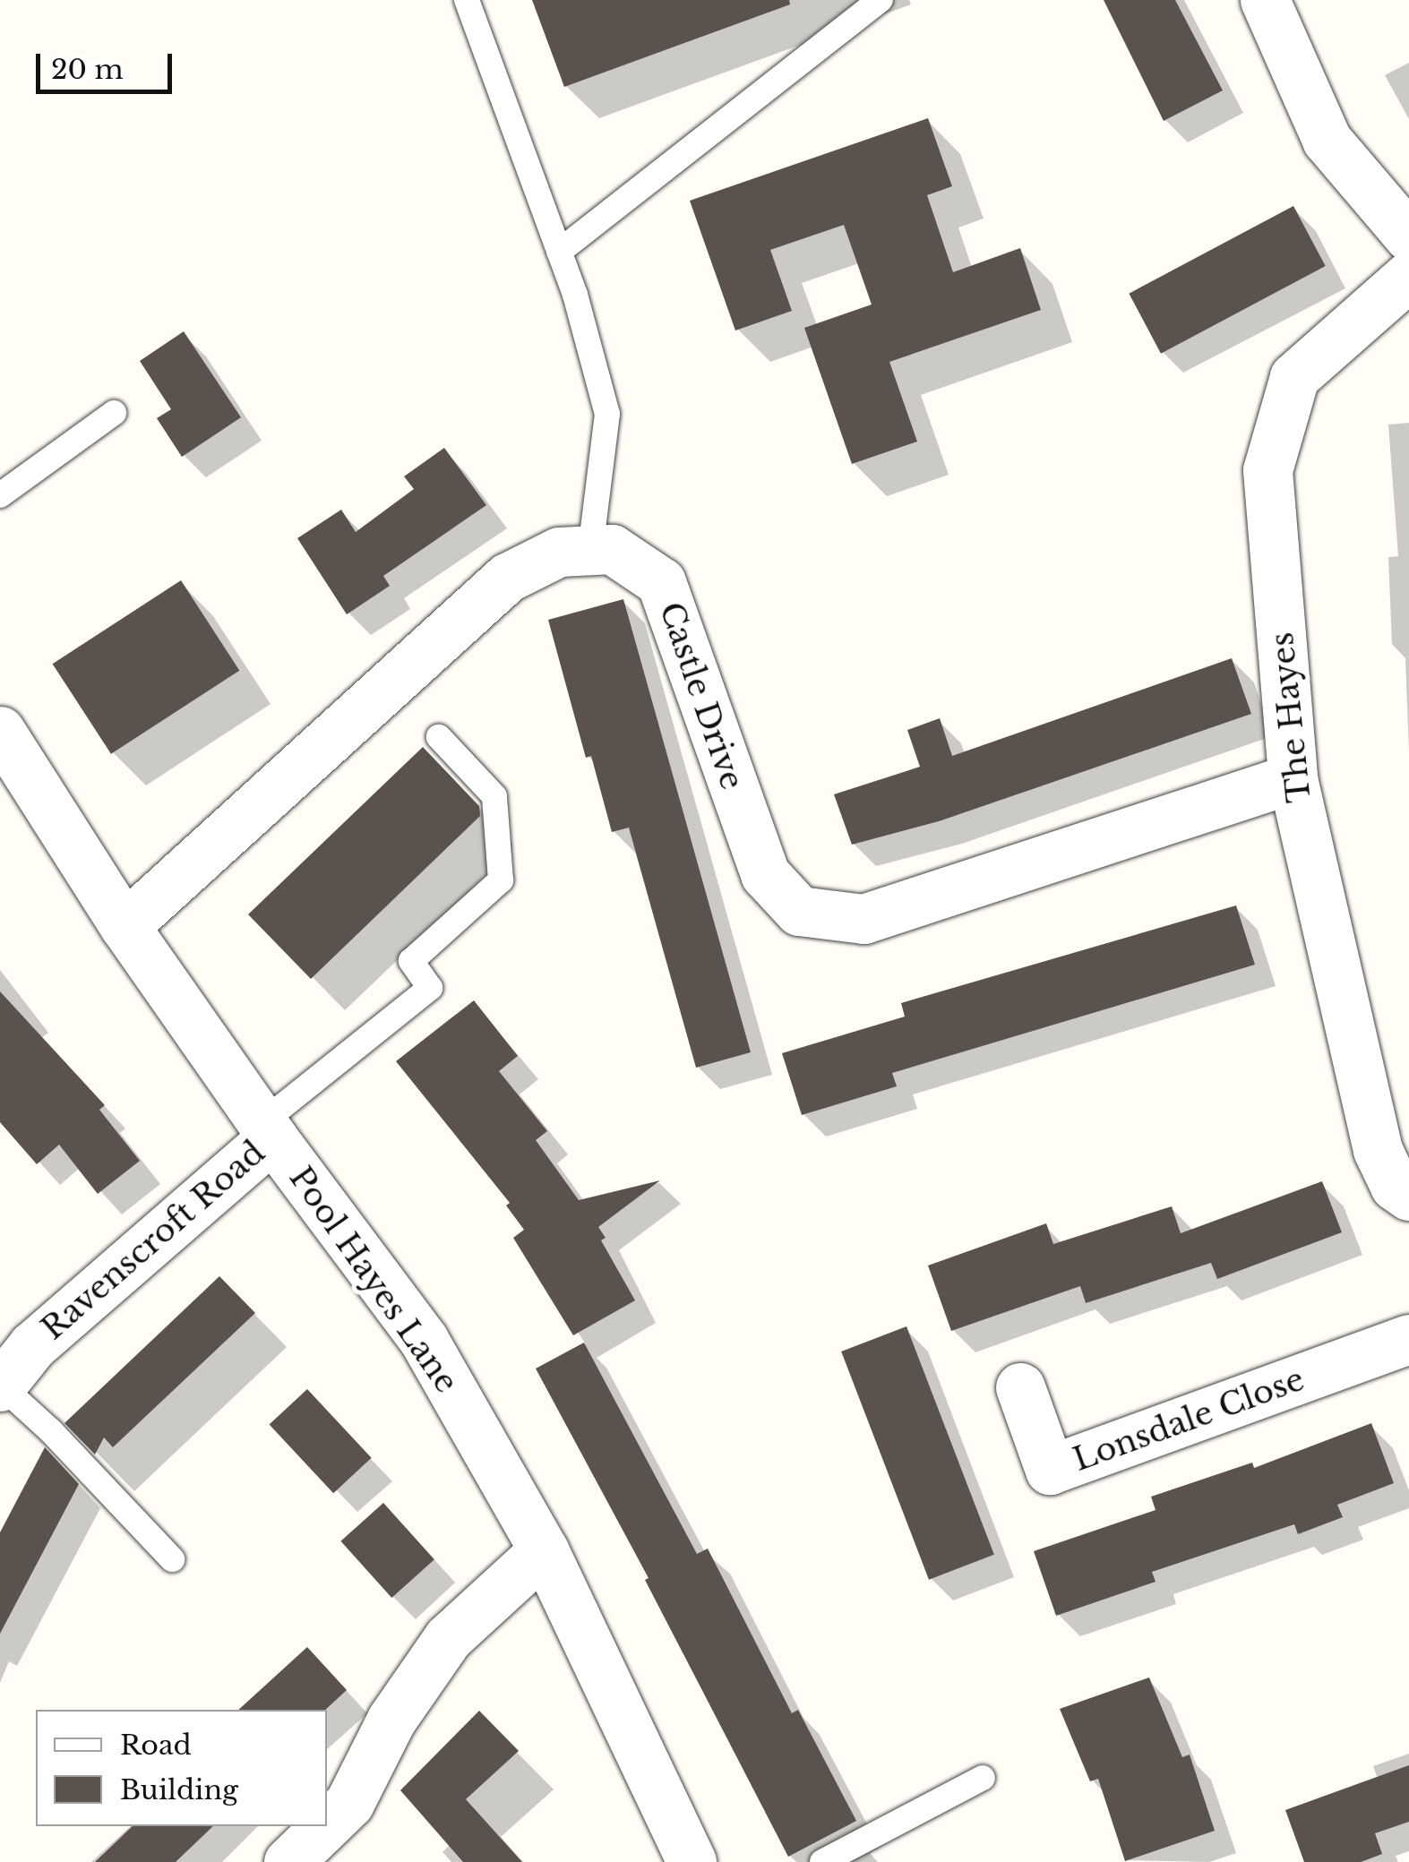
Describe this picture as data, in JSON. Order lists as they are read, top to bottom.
{
  "streets": {
    "street": [
      "Castle Drive",
      "The Hayes",
      "Ravenscroft Road",
      "Pool Hayes Lane",
      "Lonsdale Close"
    ]
  },
  "crossings": [
    ["Castle Drive", "The Hayes"],
    ["Castle Drive", "Pool Hayes Lane"],
    ["Ravenscroft Road", "Pool Hayes Lane"]
  ],
  "legend": ["Road", "Building"],
  "scale_bar": "20 m"
}
